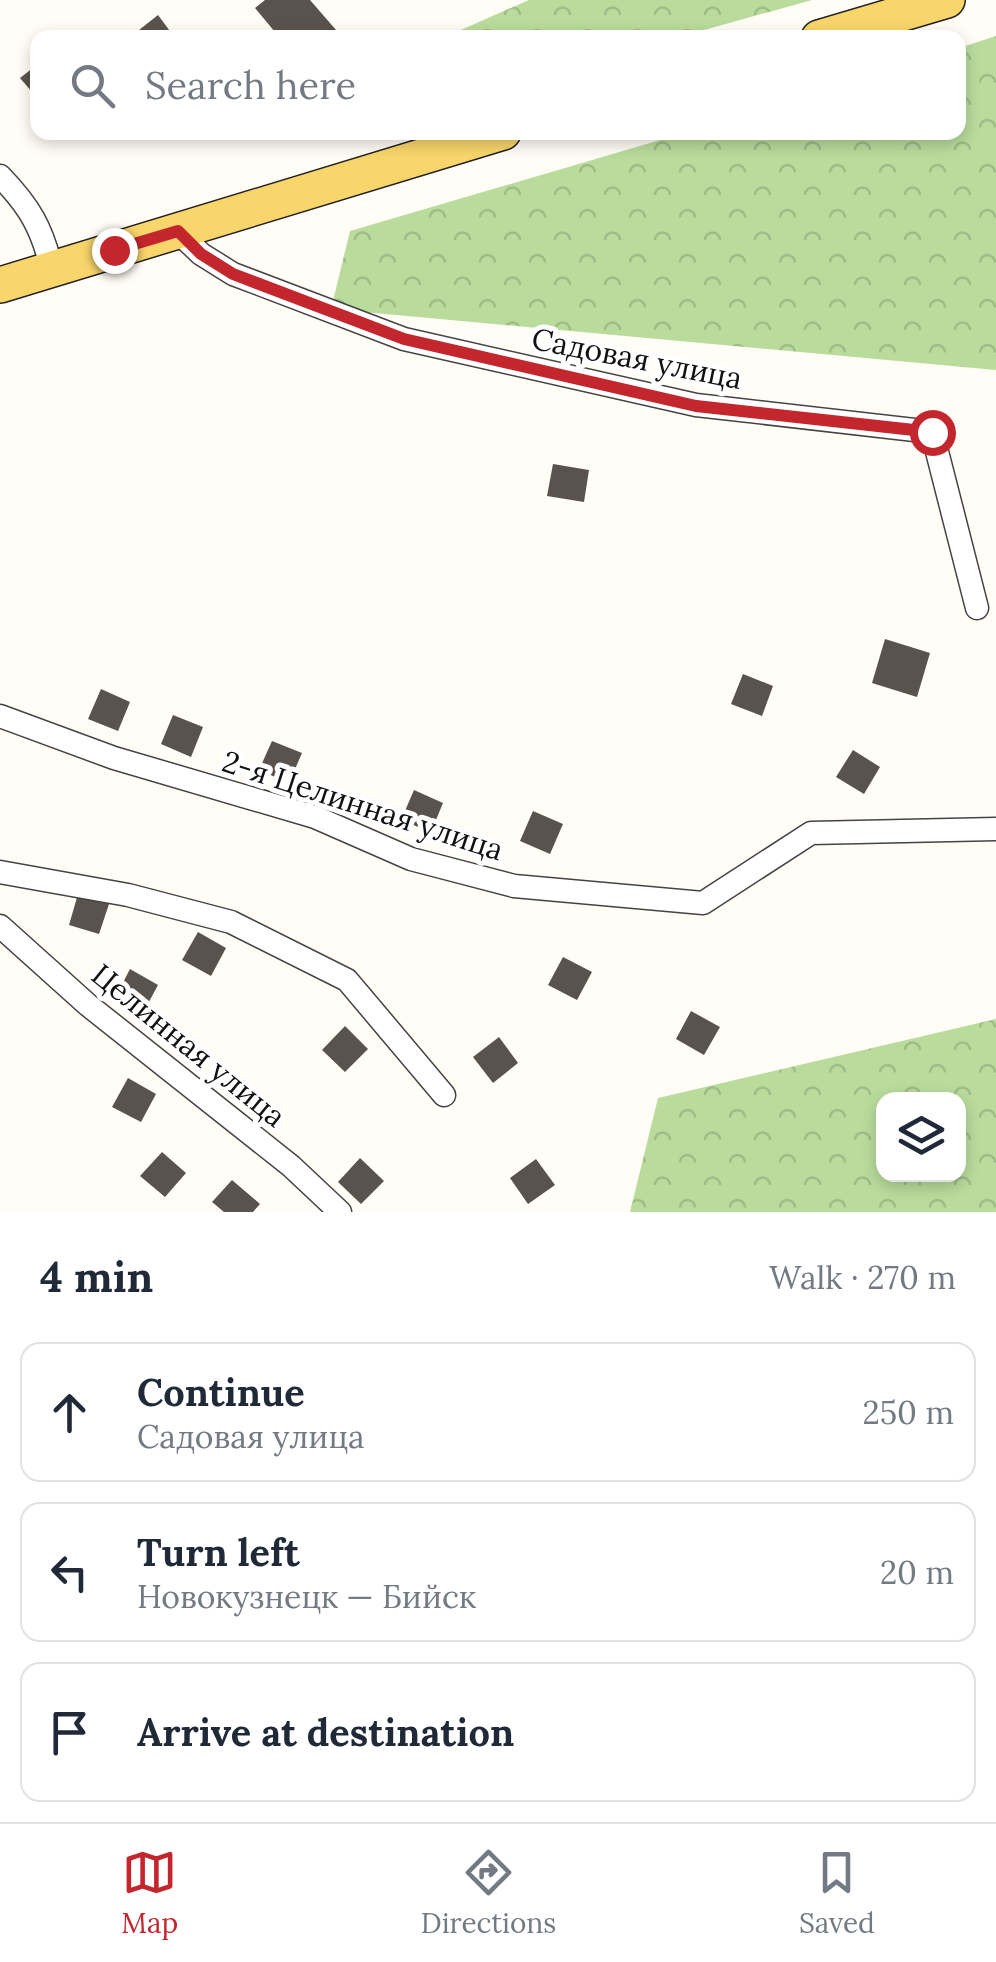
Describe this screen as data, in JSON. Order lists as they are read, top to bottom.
{
  "streets": {
    "street": ["Садовая улица", "2-я Целинная улица", "Целинная улица"]
  },
  "page": {
    "search": "Search here",
    "heading": ["4 min", "Walk · 270 m"],
    "list": [
      ["Continue", "Садовая улица", "250 m"],
      ["Turn left", "Новокузнецк — Бийск", "20 m"],
      "Arrive at destination"
    ],
    "nav": ["Map", "Directions", "Saved"]
  }
}
